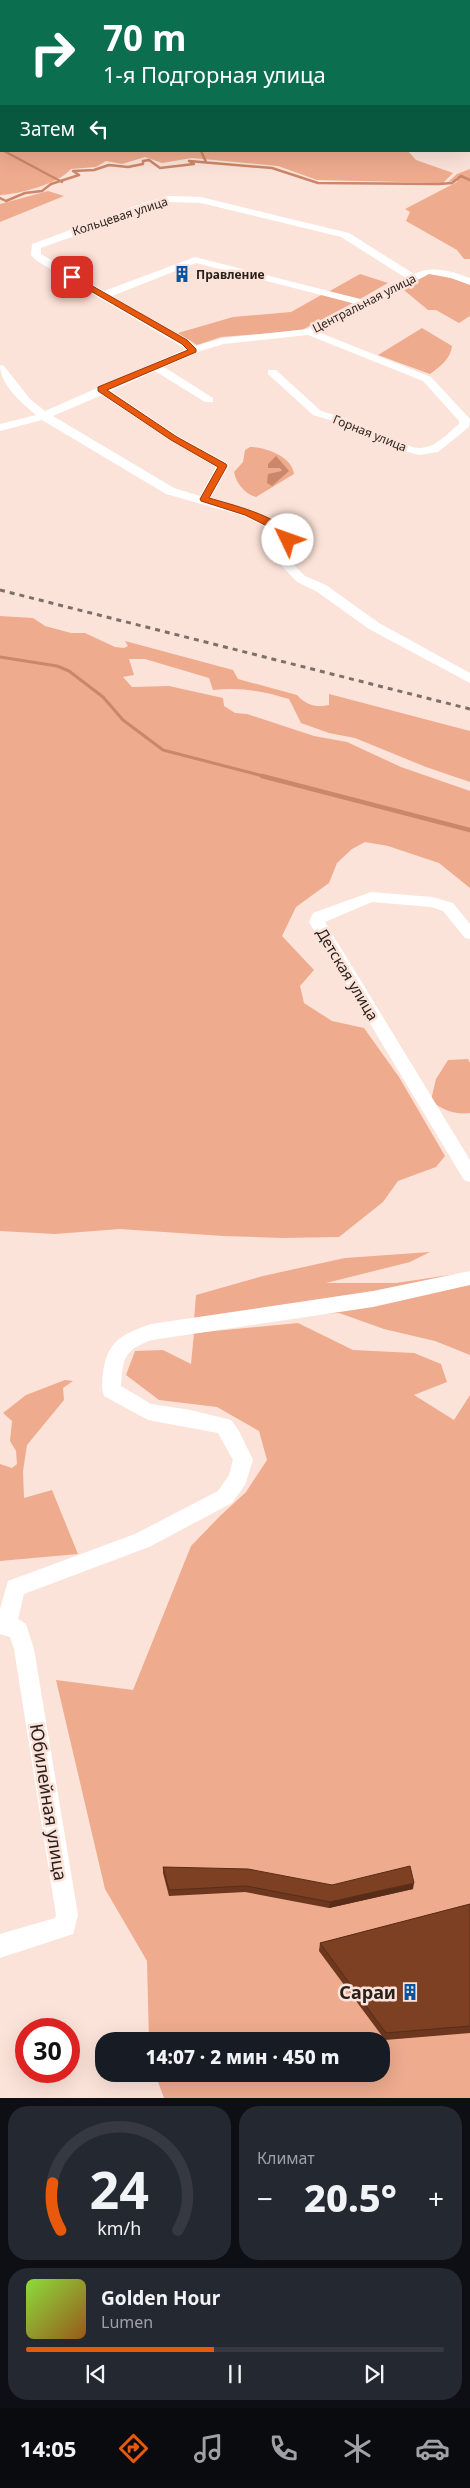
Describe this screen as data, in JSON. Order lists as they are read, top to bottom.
{
  "streets": {
    "street": [
      "Кольцевая улица",
      "Центральная улица",
      "Горная улица",
      "Детская улица",
      "Юбилейная улица"
    ]
  },
  "crossings": [
    ["Кольцевая улица", "Центральная улица"],
    ["Центральная улица", "Горная улица"]
  ],
  "places": {
    "building": ["Правление", "Сараи"]
  },
  "page": {
    "turn": ["70 m", "1-я Подгорная улица"],
    "then": "Затем",
    "limit": "30",
    "trip": "14:07 · 2 мин · 450 m",
    "tile": "Климат",
    "heat": ["−", "20.5°", "+"],
    "song": ["Golden Hour", "Lumen"],
    "tabs": "14:05",
    "gauge": ["24", "km/h"]
  }
}
